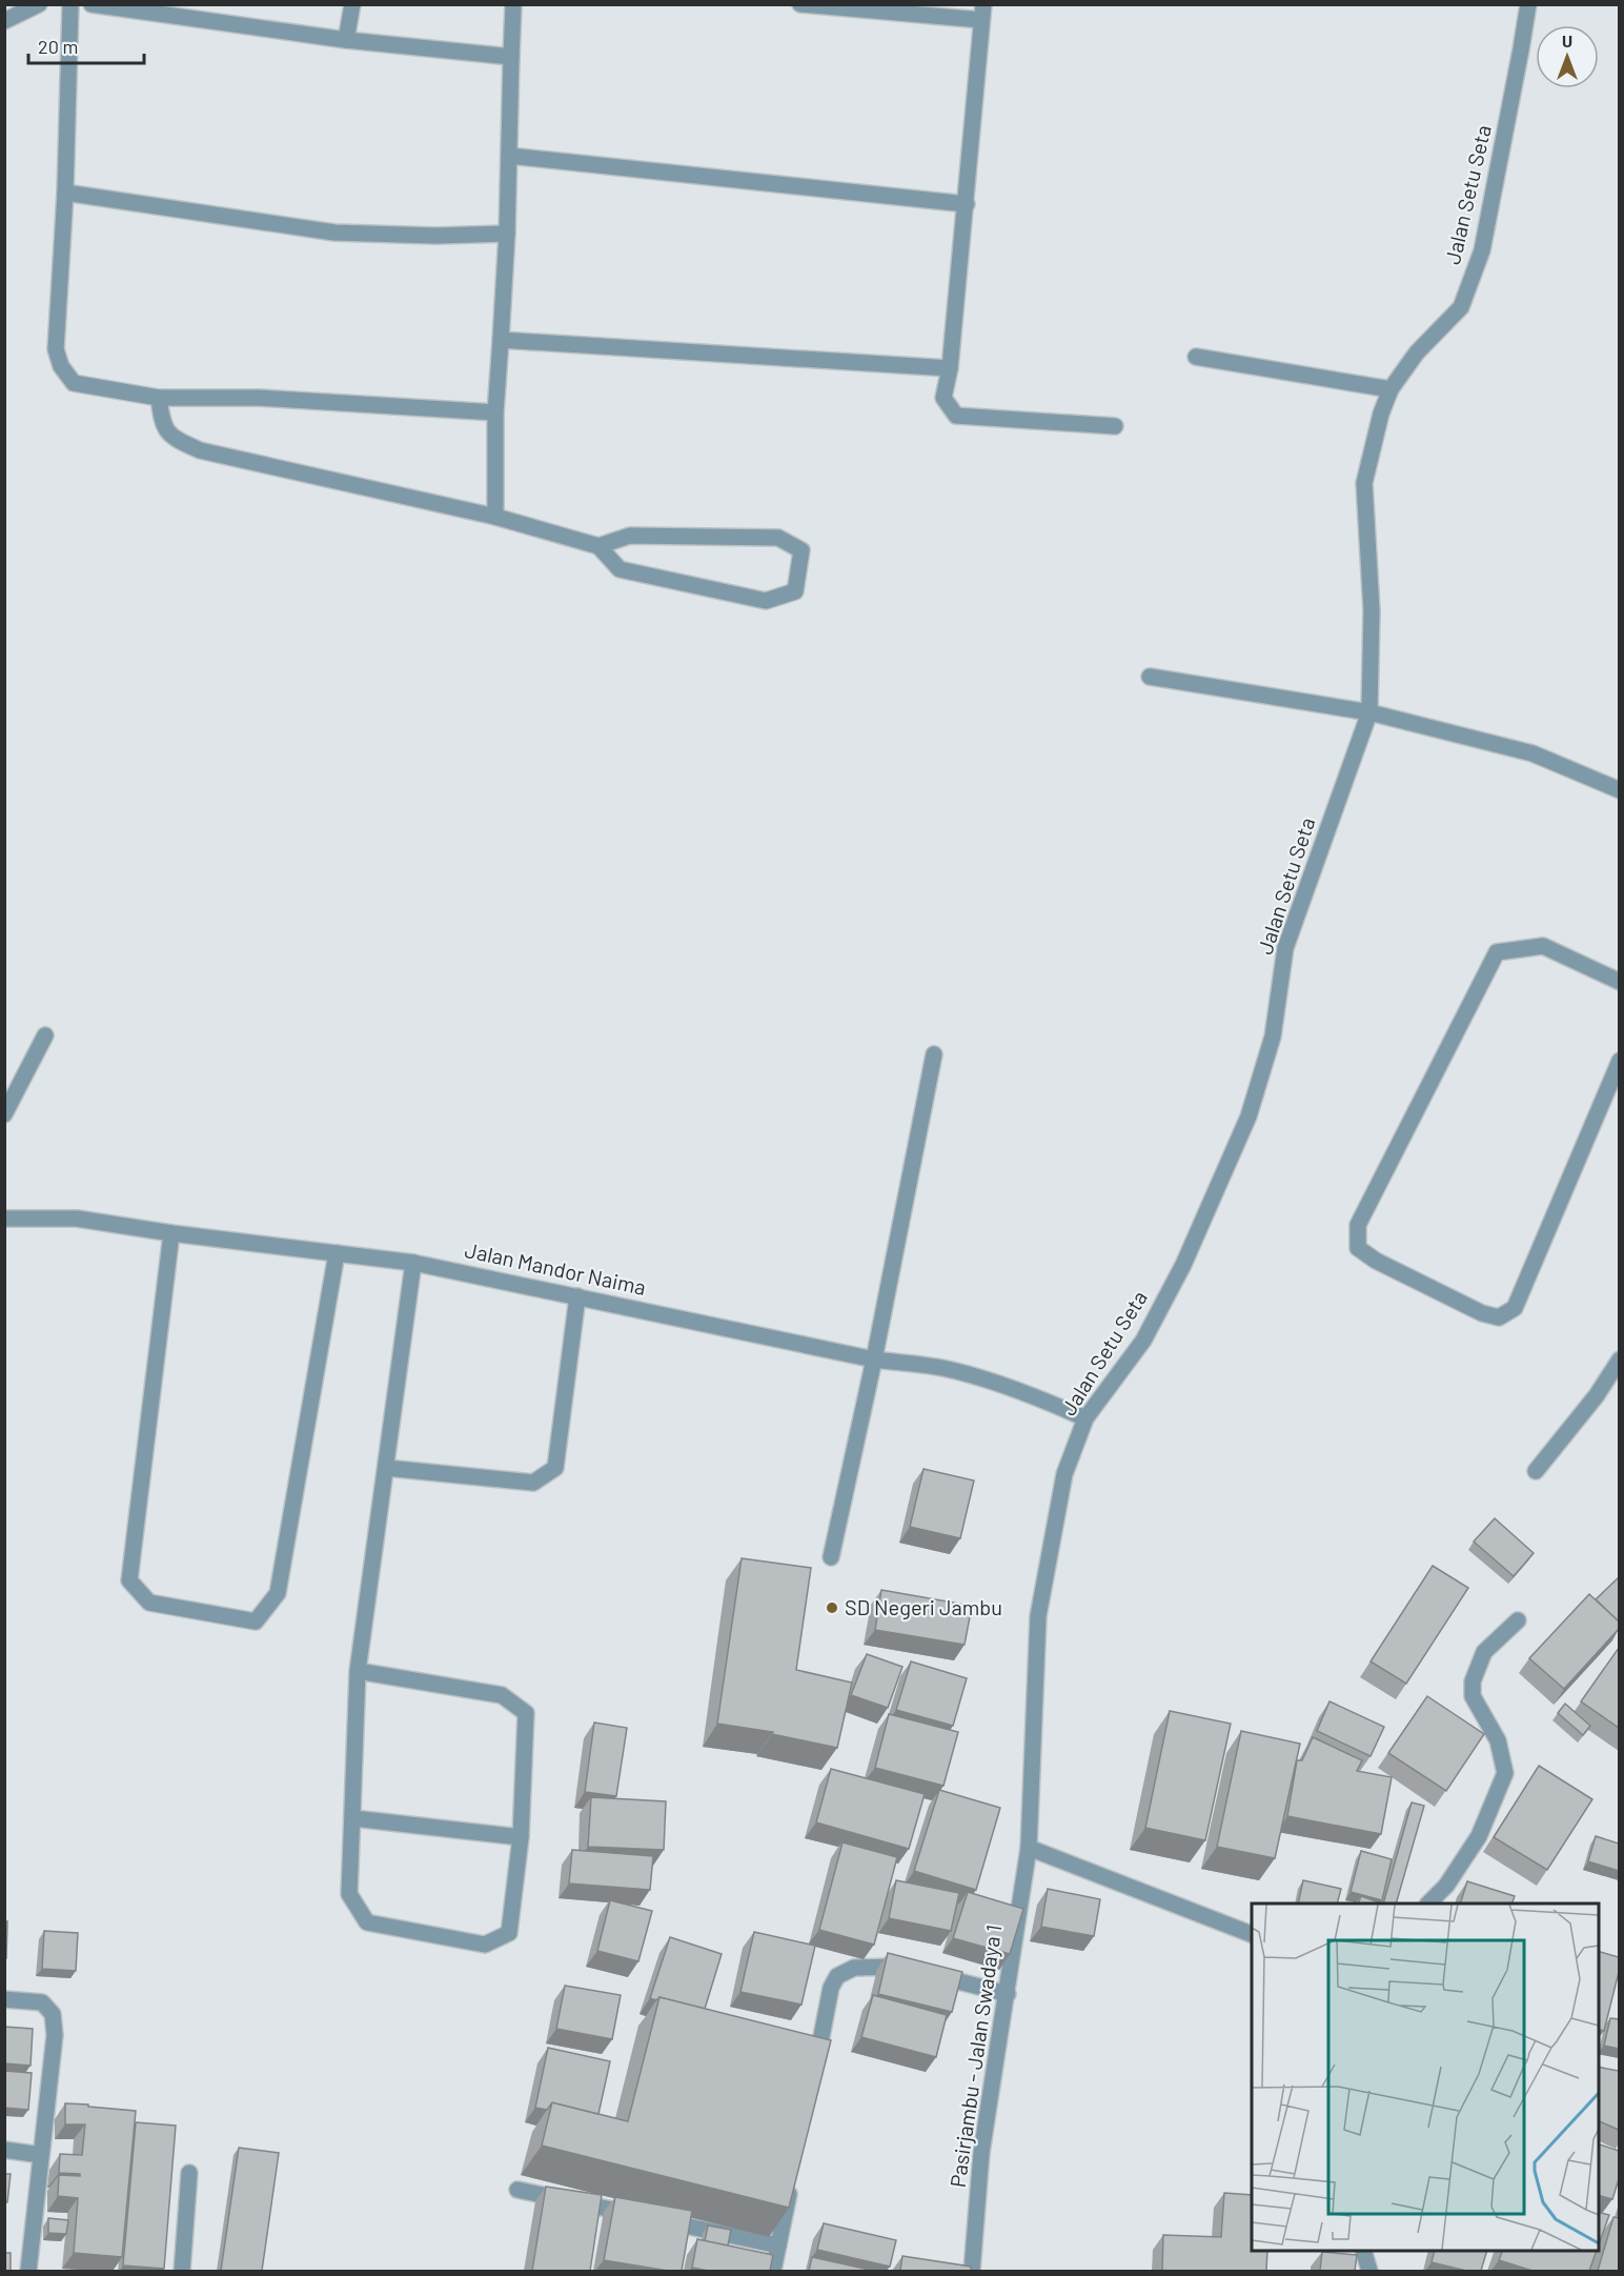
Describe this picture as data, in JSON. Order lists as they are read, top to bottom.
{
  "streets": {
    "street": ["Jalan Setu Seta", "Jalan Mandor Naima", "Pasirjambu - Jalan Swadaya 1"]
  },
  "crossings": [
    ["Jalan Setu Seta", "Jalan Mandor Naima"],
    ["Jalan Setu Seta", "Pasirjambu - Jalan Swadaya 1"]
  ],
  "places": ["SD Negeri Jambu"],
  "scale_bar": "20 m",
  "north": "top"
}
